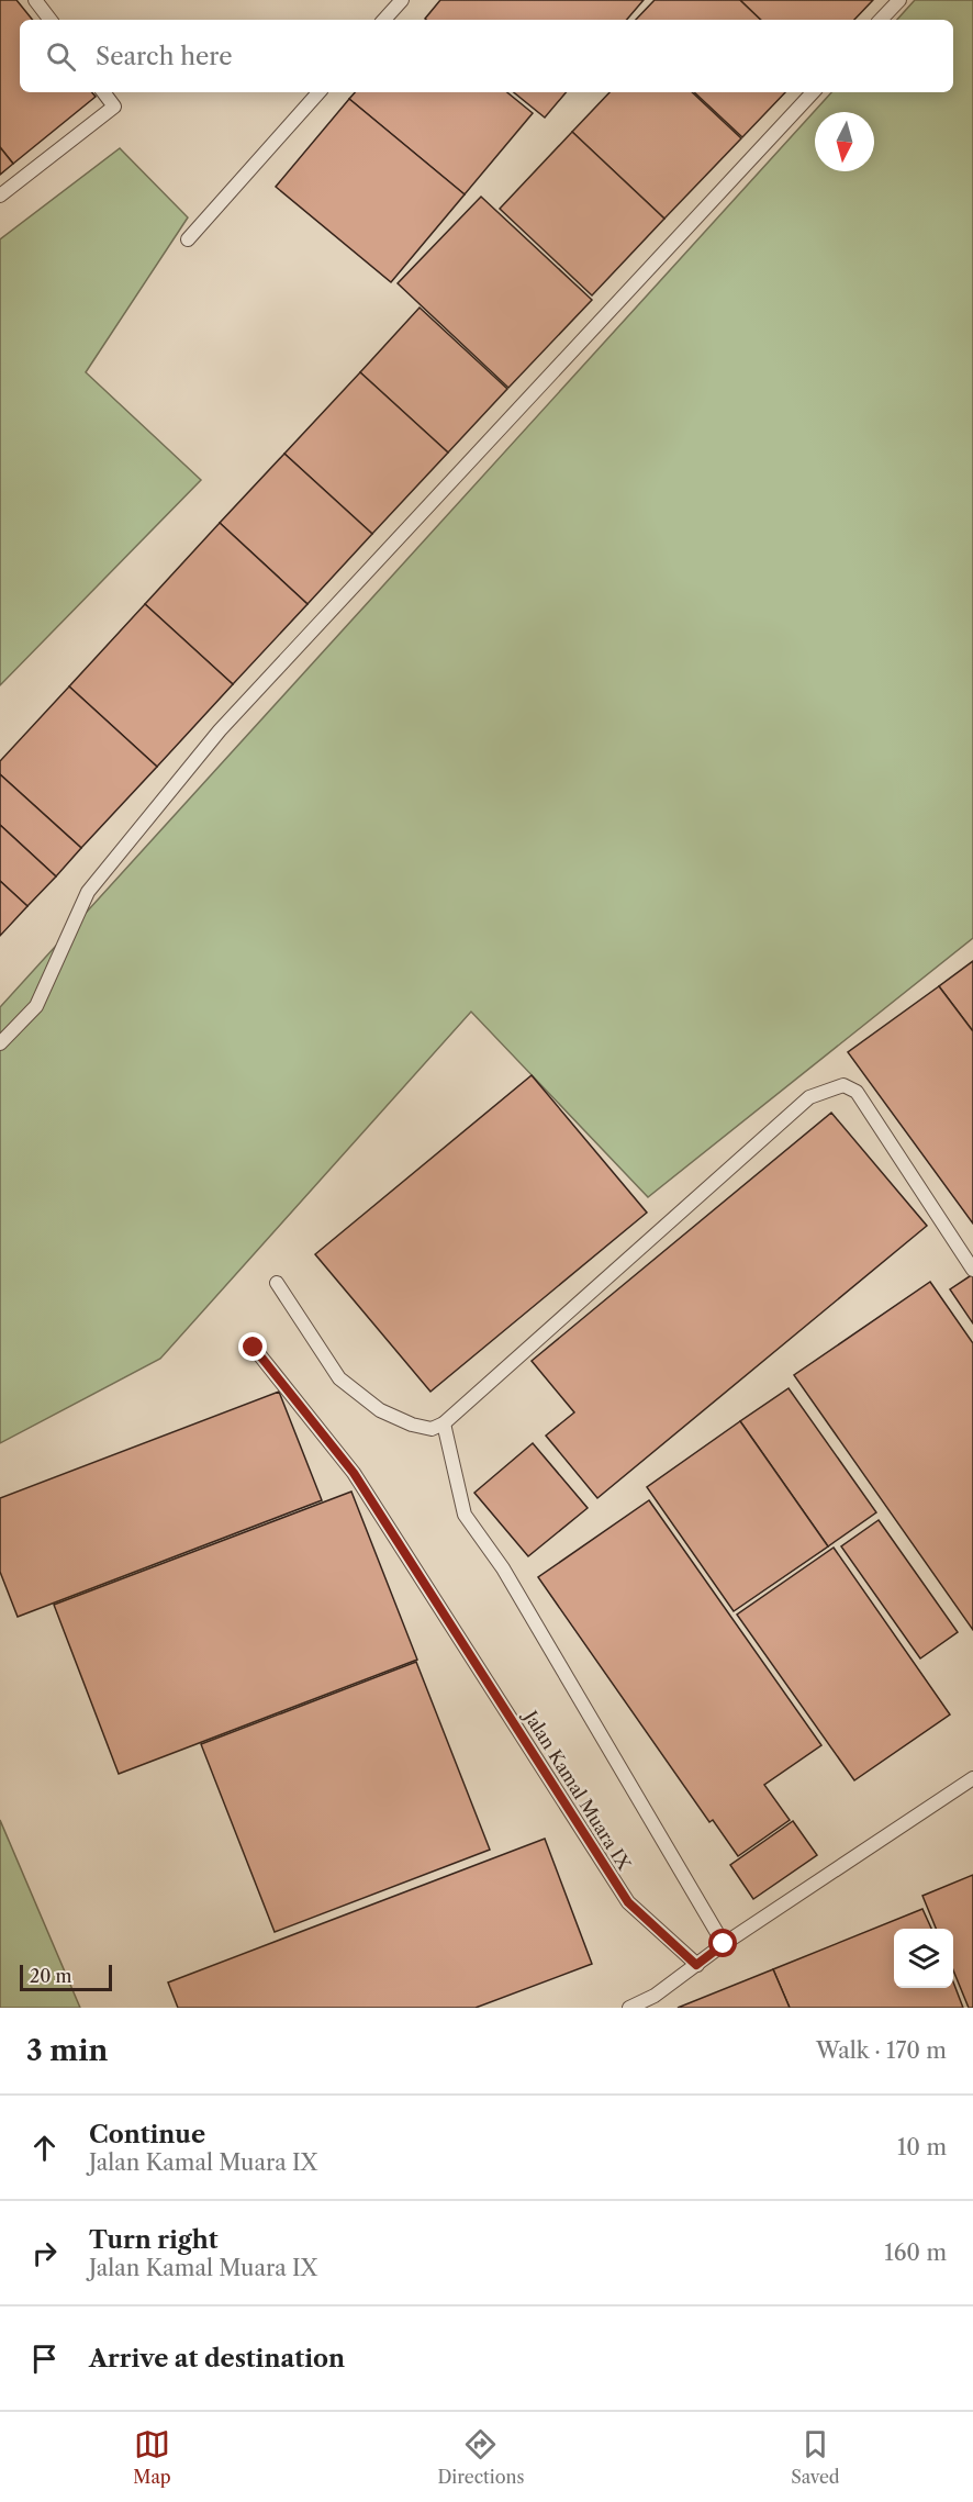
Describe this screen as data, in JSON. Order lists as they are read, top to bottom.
{
  "streets": {
    "lane": ["Jalan Kamal Muara IX"]
  },
  "scale_bar": "20 m",
  "north": "bottom",
  "page": {
    "search": "Search here",
    "scale": "20 m",
    "heading": ["3 min", "Walk · 170 m"],
    "list": [
      ["Continue", "Jalan Kamal Muara IX", "10 m"],
      ["Turn right", "Jalan Kamal Muara IX", "160 m"],
      "Arrive at destination"
    ],
    "nav": ["Map", "Directions", "Saved"]
  }
}
